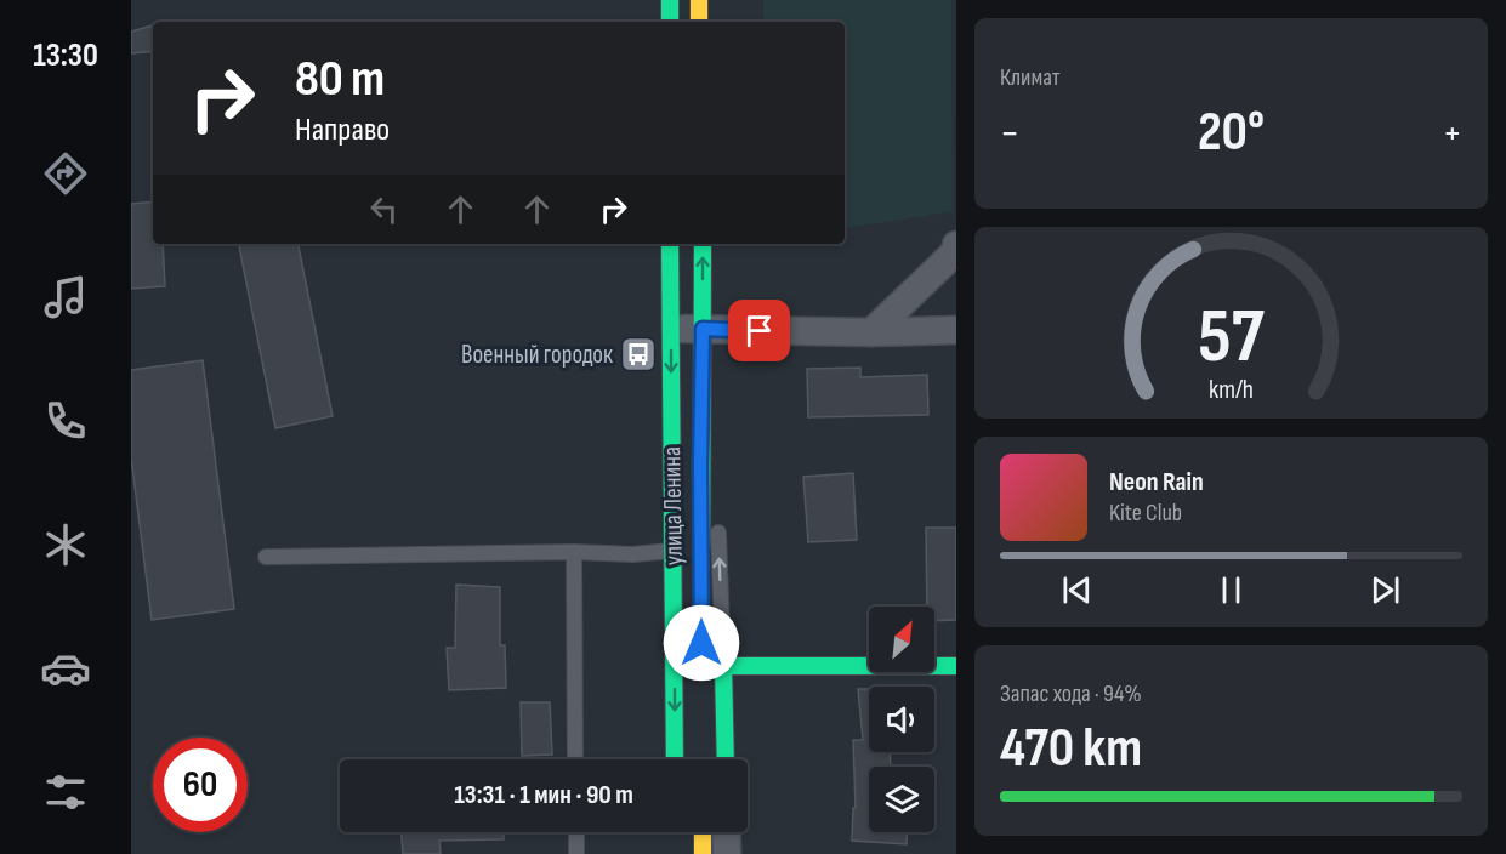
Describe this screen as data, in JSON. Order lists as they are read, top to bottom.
{
  "streets": {
    "main road": ["улица Ленина"]
  },
  "places": {
    "bus stop": ["Военный городок"]
  },
  "north": "top right",
  "page": {
    "tabs": "13:30",
    "tile": [
      "Климат",
      ["Запас хода · 94%", "470 km"]
    ],
    "turn": ["80 m", "Направо"],
    "heat": ["−", "20°", "+"],
    "song": ["Neon Rain", "Kite Club"],
    "limit": "60",
    "trip": "13:31 · 1 мин · 90 m",
    "gauge": ["57", "km/h"]
  }
}
